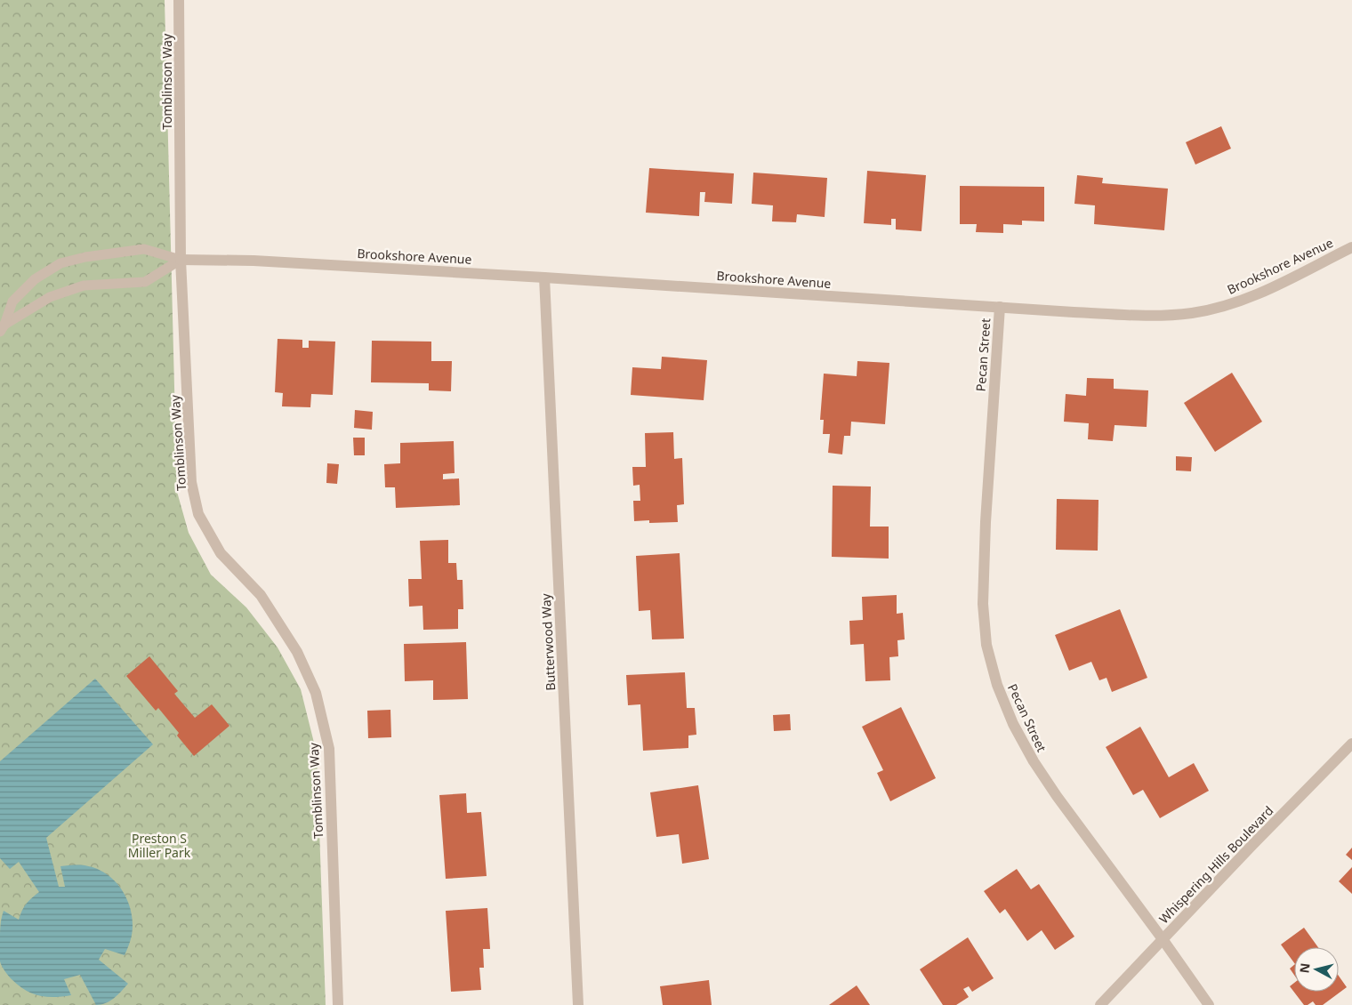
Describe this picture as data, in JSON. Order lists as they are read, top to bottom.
{
  "streets": {
    "street": [
      "Tomblinson Way",
      "Brookshore Avenue",
      "Pecan Street",
      "Butterwood Way",
      "Whispering Hills Boulevard"
    ]
  },
  "crossings": [
    ["Tomblinson Way", "Brookshore Avenue"],
    ["Brookshore Avenue", "Pecan Street"],
    ["Brookshore Avenue", "Butterwood Way"],
    ["Pecan Street", "Whispering Hills Boulevard"]
  ],
  "parks": ["Preston S Miller Park"],
  "north": "left"
}
